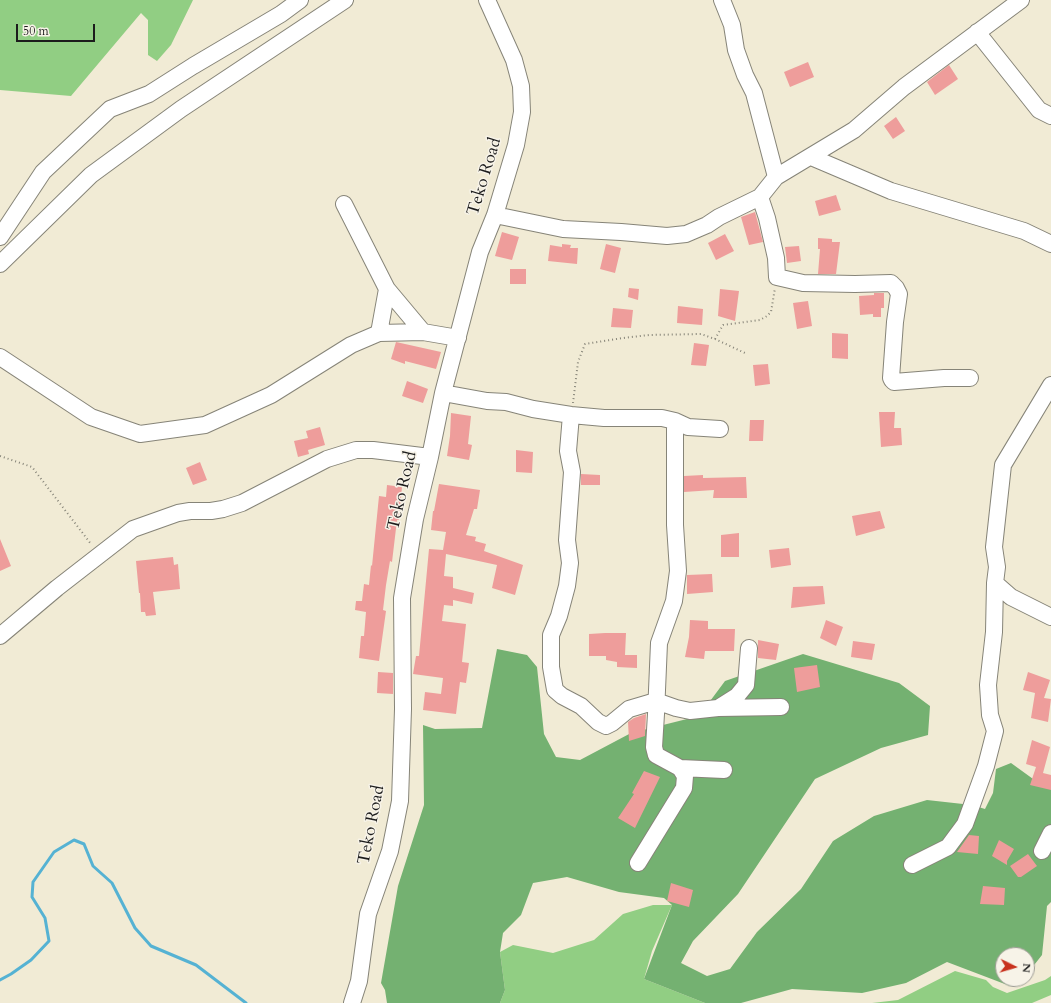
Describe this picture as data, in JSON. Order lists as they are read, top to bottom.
{
  "streets": {
    "street": ["Teko Road"]
  },
  "scale_bar": "50 m",
  "north": "right"
}
